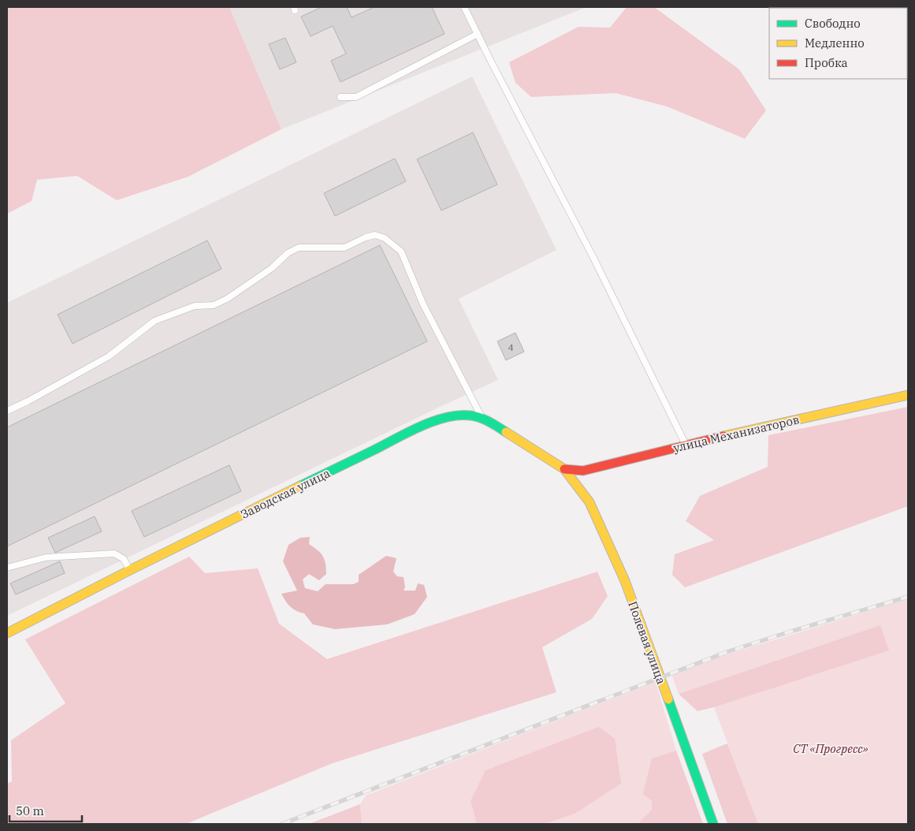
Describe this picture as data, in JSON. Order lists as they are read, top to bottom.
{
  "streets": {
    "street": ["улица Механизаторов", "Заводская улица", "Полевая улица"]
  },
  "crossings": [
    ["улица Механизаторов", "Заводская улица"],
    ["улица Механизаторов", "Полевая улица"],
    ["Заводская улица", "Полевая улица"]
  ],
  "parks": ["СТ «Прогресс»"],
  "house_numbers": ["4"],
  "legend": ["Свободно", "Медленно", "Пробка"],
  "scale_bar": "50 m"
}
